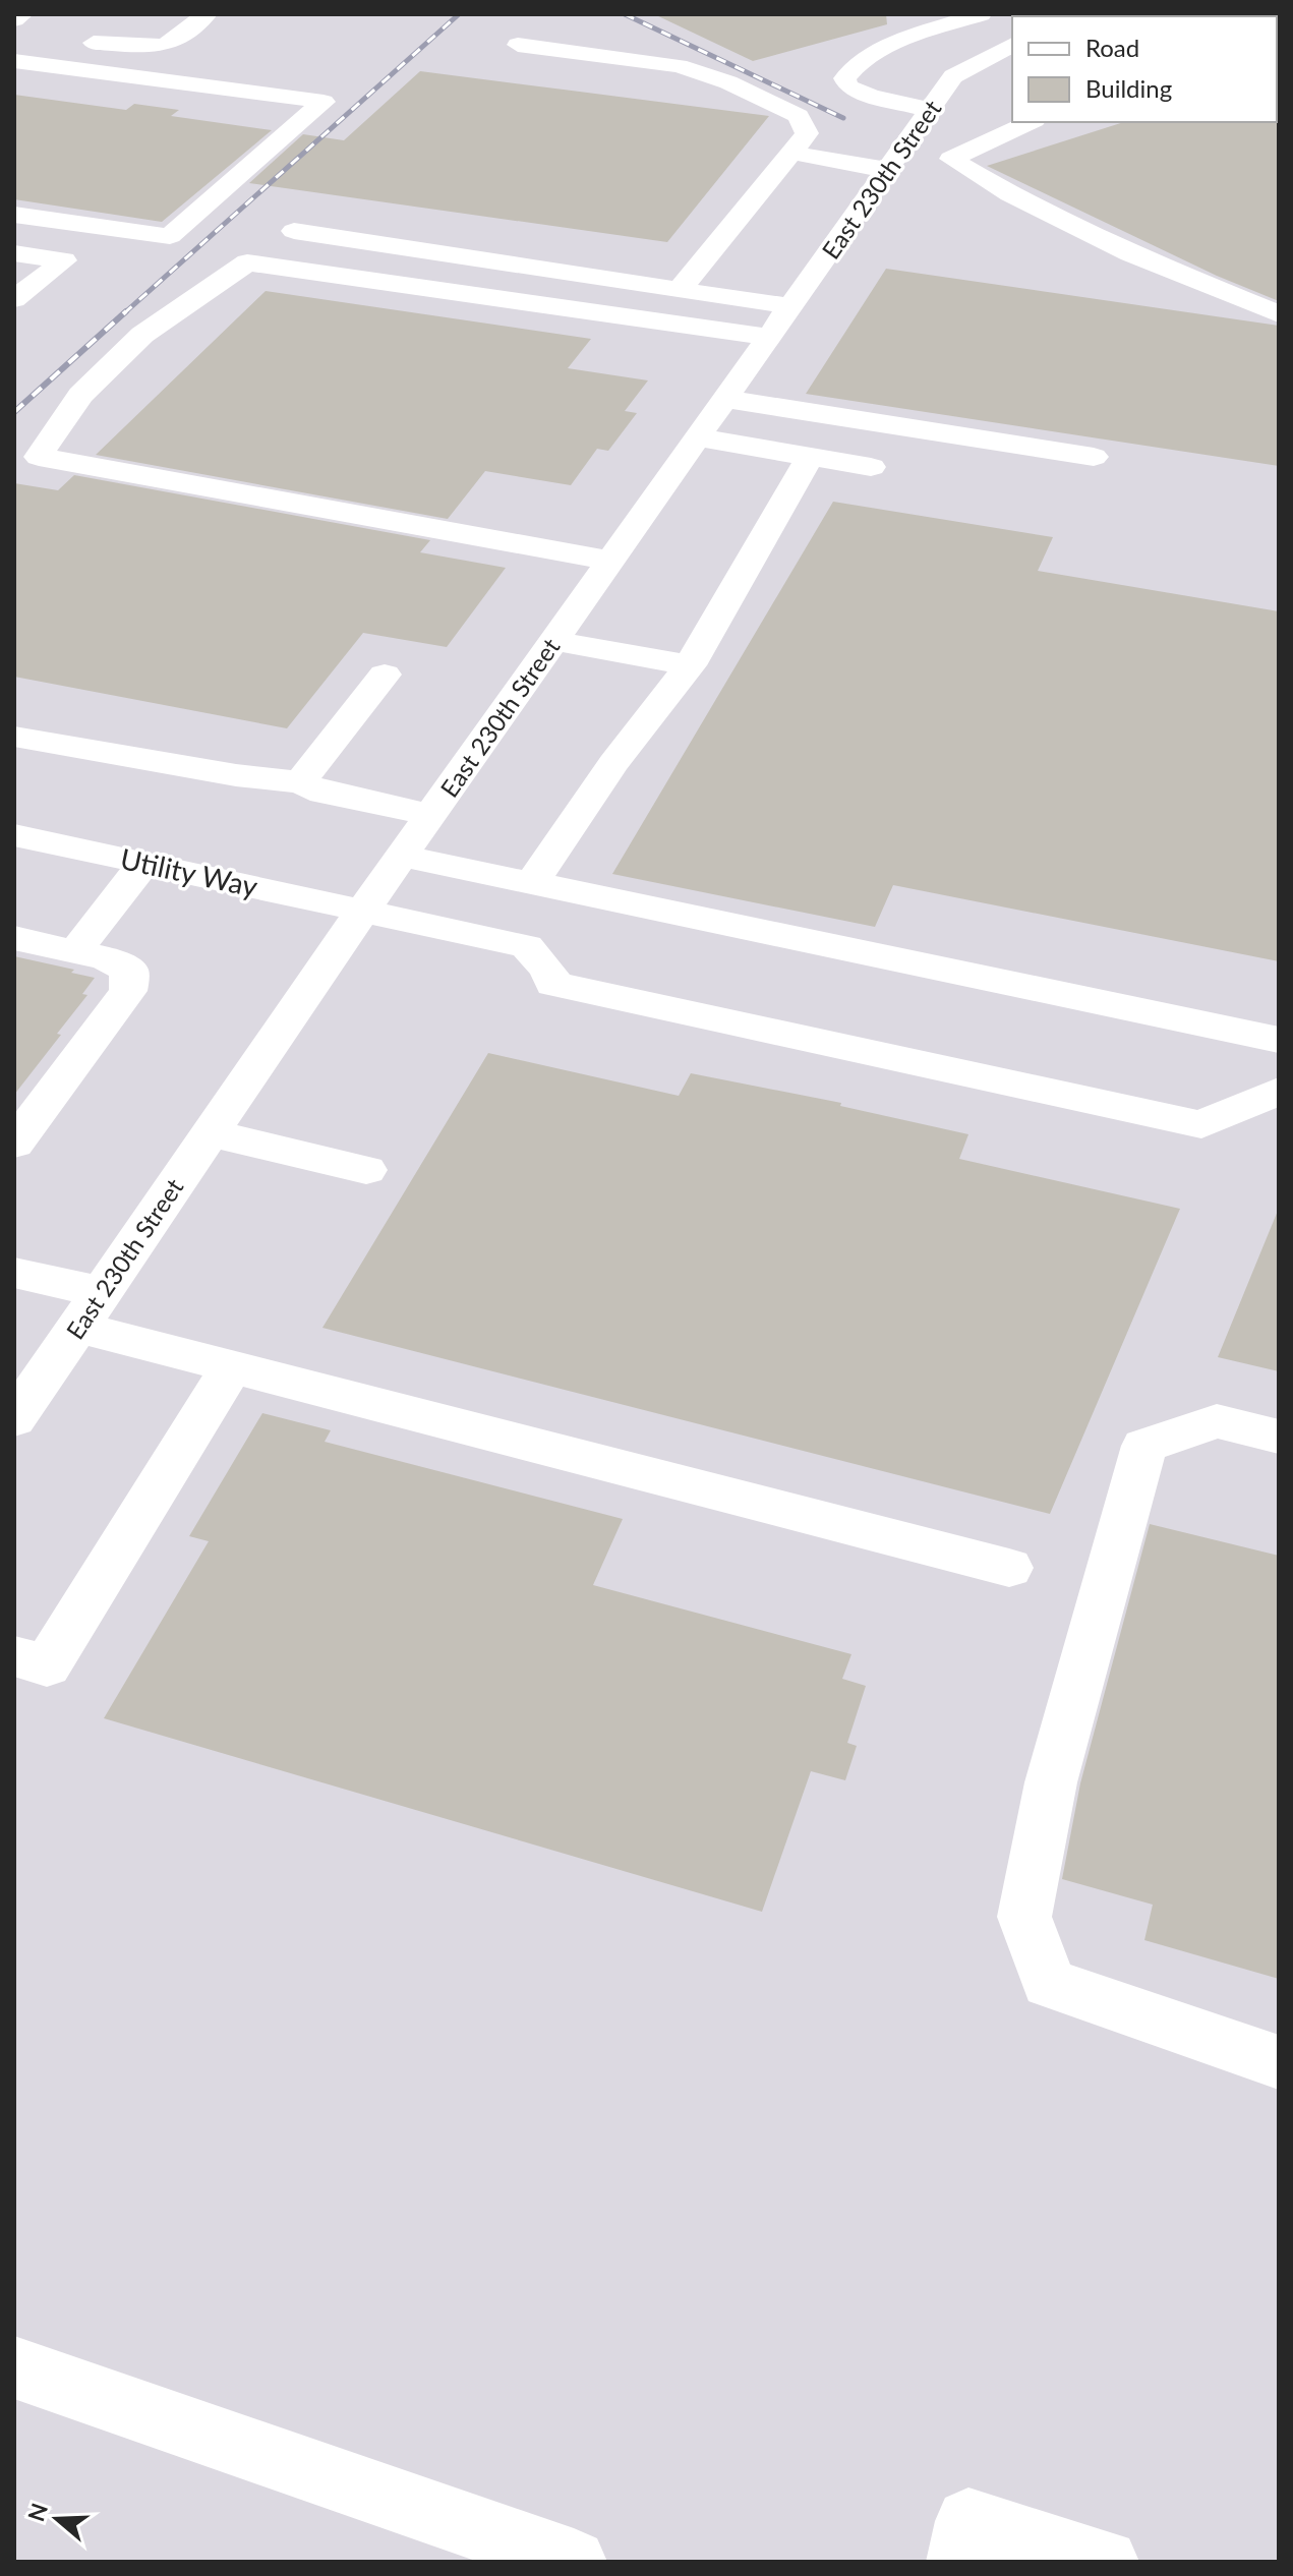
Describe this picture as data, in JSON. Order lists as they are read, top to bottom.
{
  "streets": {
    "street": ["East 230th Street", "Utility Way"]
  },
  "crossings": [
    ["East 230th Street", "Utility Way"]
  ],
  "legend": ["Road", "Building"],
  "north": "left"
}
